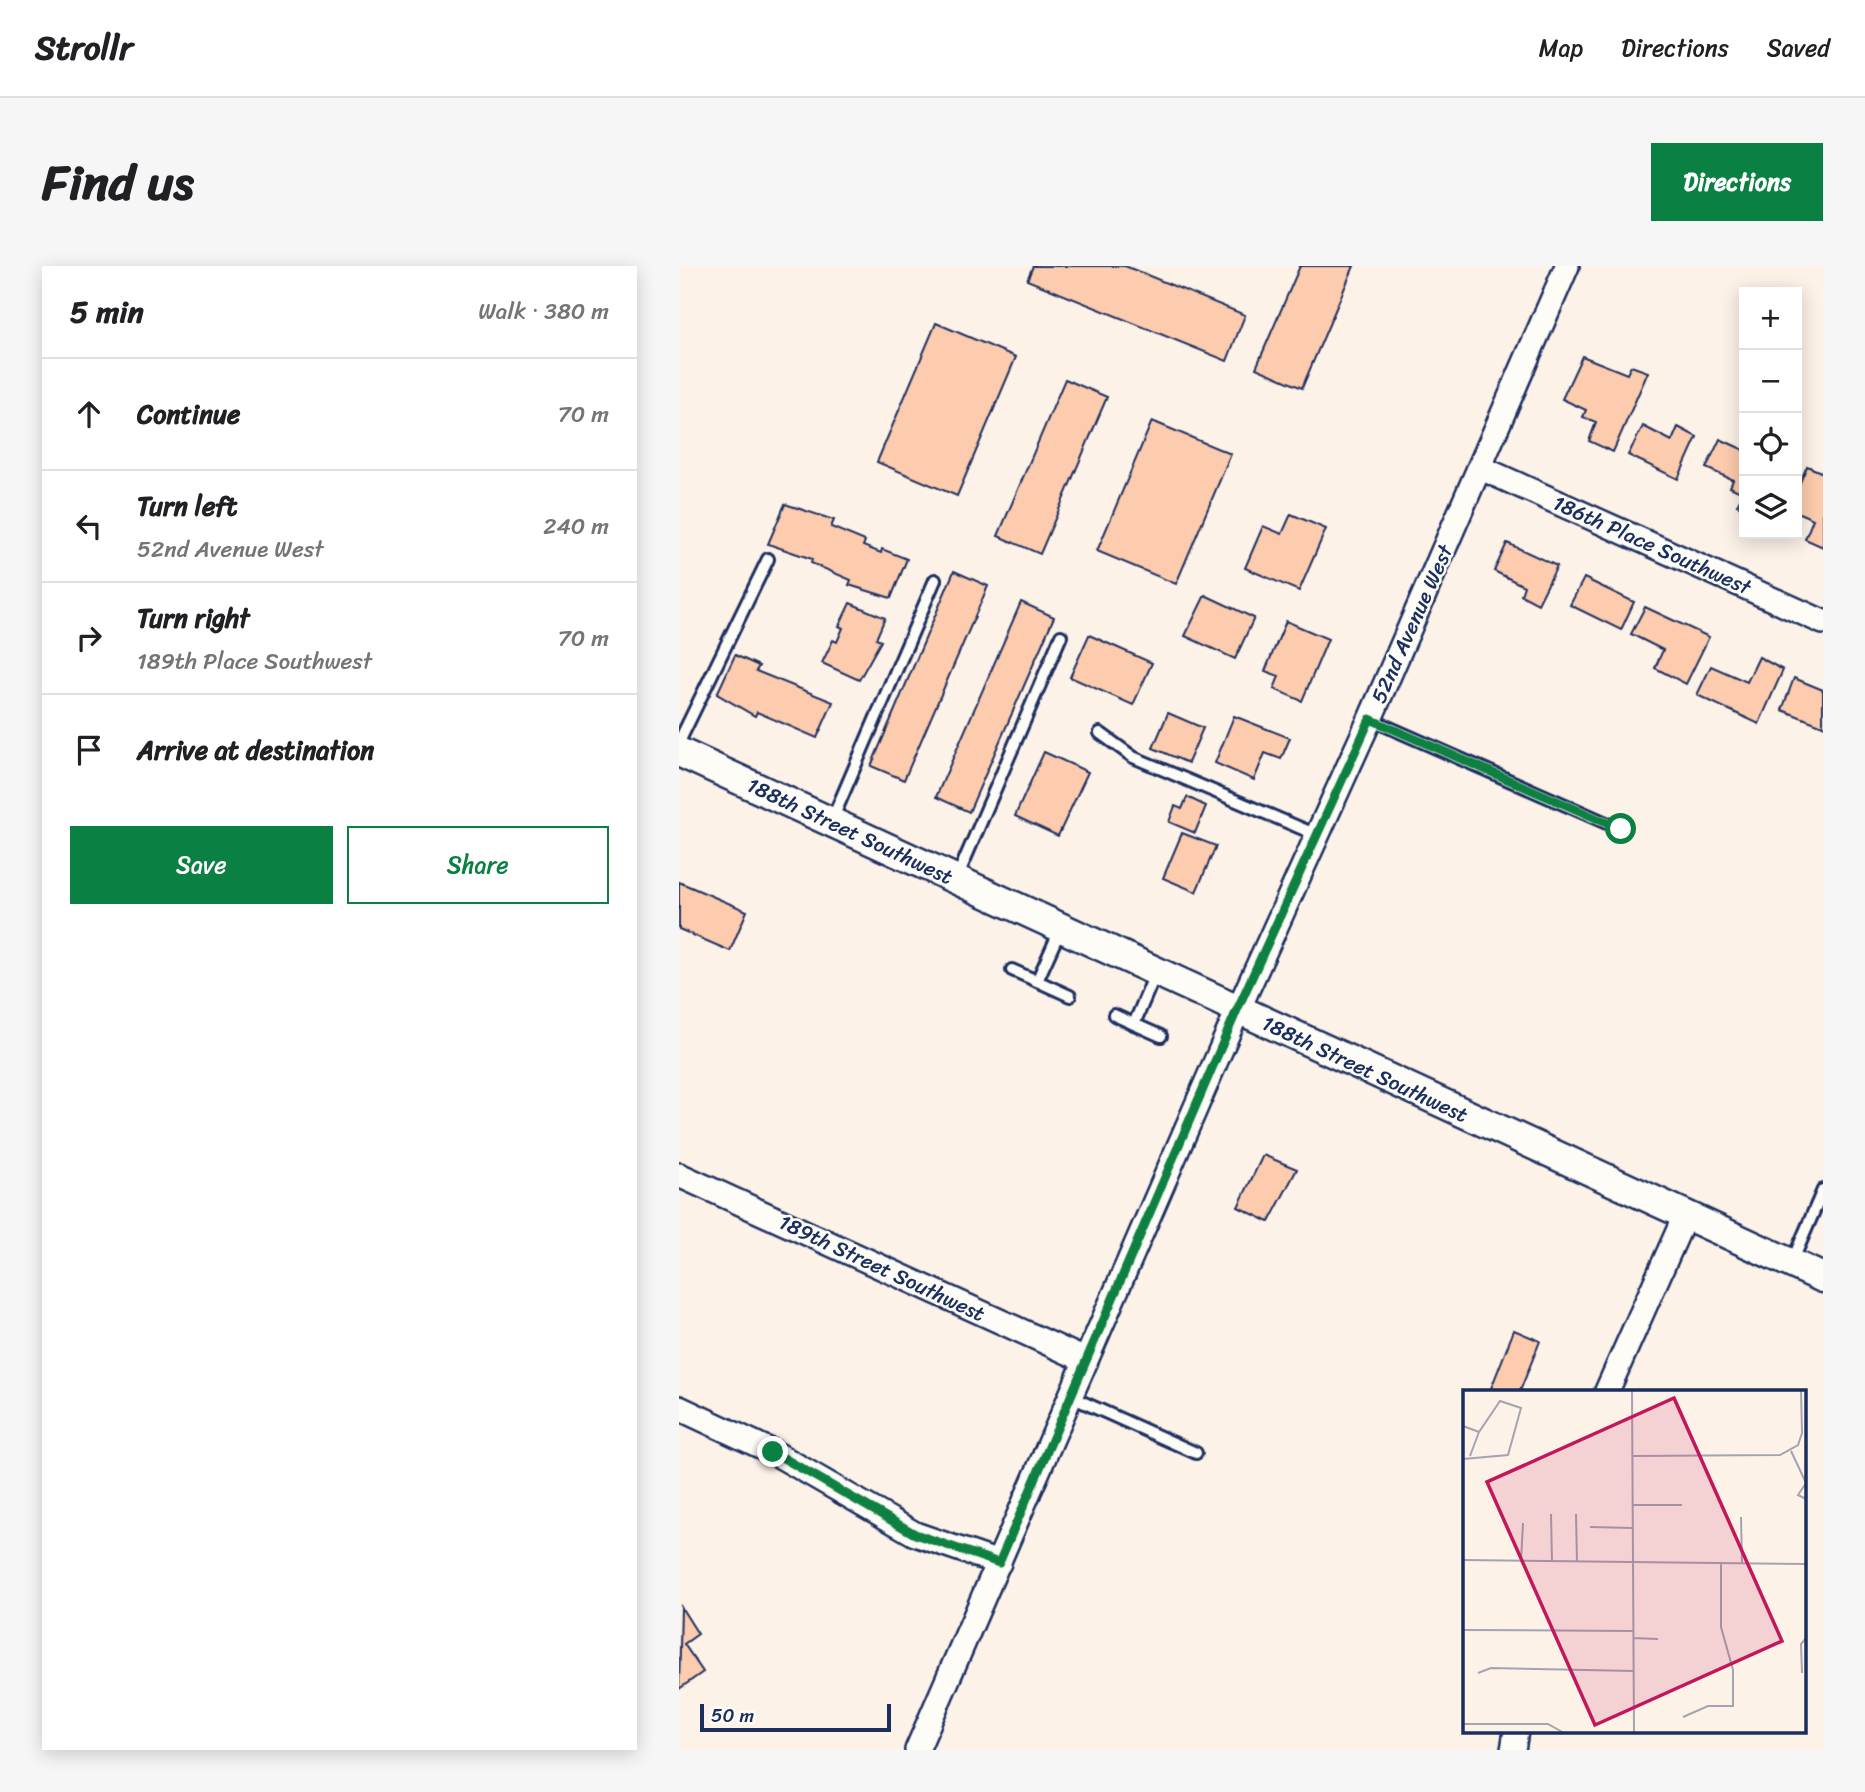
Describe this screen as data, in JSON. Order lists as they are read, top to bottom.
{
  "streets": {
    "street": [
      "186th Place Southwest",
      "52nd Avenue West",
      "188th Street Southwest",
      "189th Street Southwest"
    ]
  },
  "crossings": [
    ["186th Place Southwest", "52nd Avenue West"],
    ["52nd Avenue West", "188th Street Southwest"],
    ["52nd Avenue West", "189th Street Southwest"]
  ],
  "scale_bar": "50 m",
  "page": {
    "header": "Strollr",
    "nav": ["Map", "Directions", "Saved"],
    "title": "Find us",
    "buttons": [
      "Directions",
      ["Save", "Share"]
    ],
    "heading": ["5 min", "Walk · 380 m"],
    "map_buttons": ["+", "−"],
    "list": [
      ["Continue", "70 m"],
      ["Turn left", "52nd Avenue West", "240 m"],
      ["Turn right", "189th Place Southwest", "70 m"],
      "Arrive at destination"
    ],
    "scale": "50 m"
  }
}
